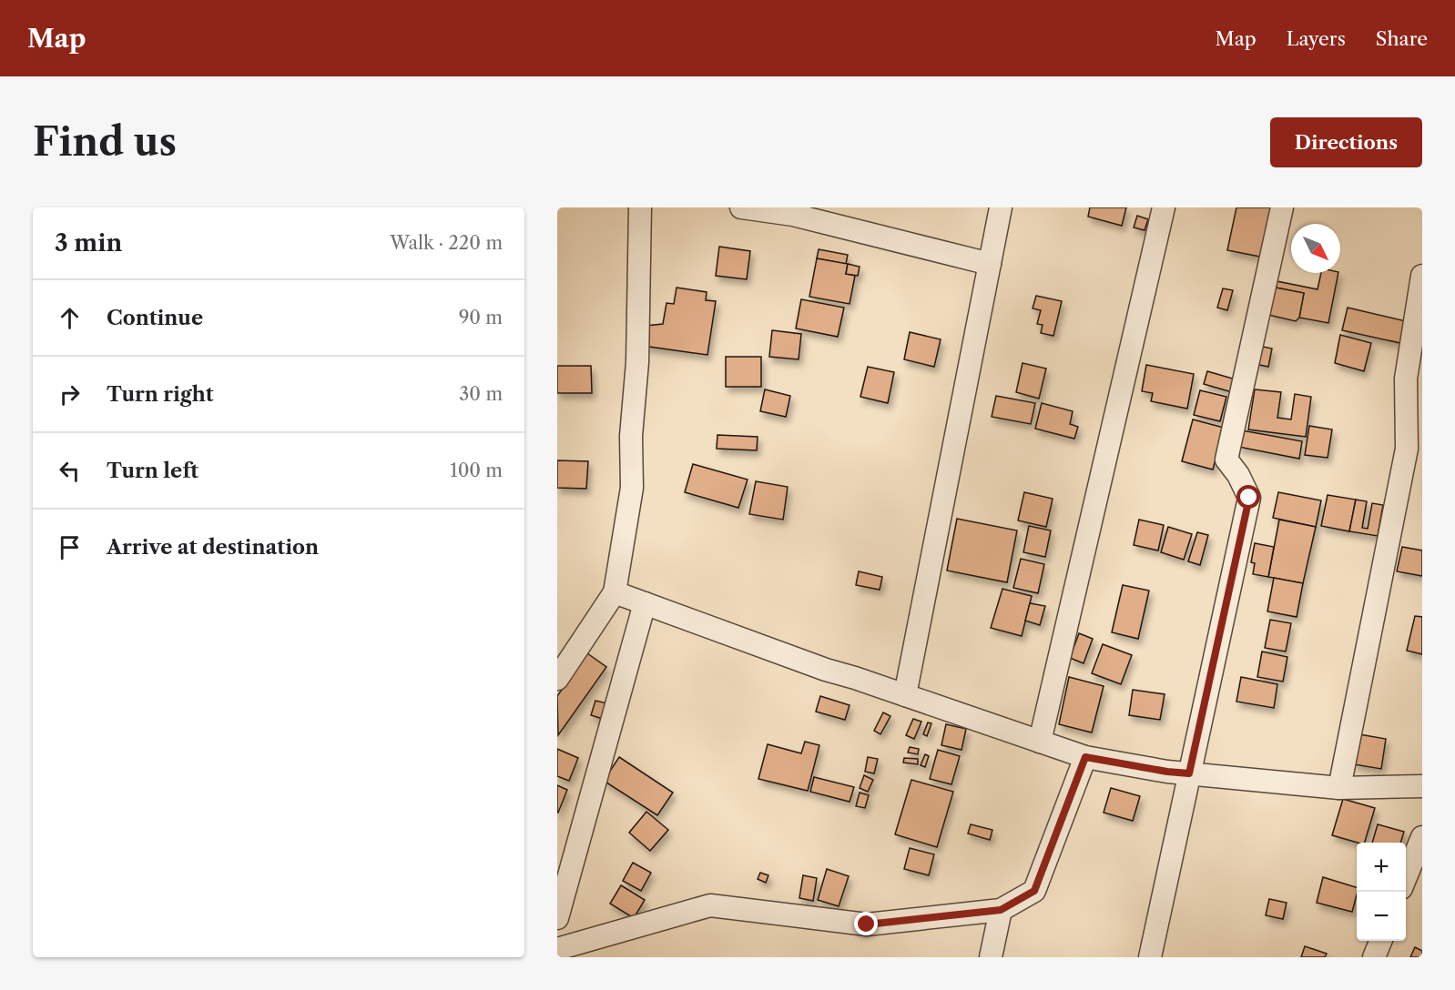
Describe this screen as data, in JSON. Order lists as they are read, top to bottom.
{
  "north": "bottom right",
  "page": {
    "header": "Map",
    "nav": ["Map", "Layers", "Share"],
    "buttons": "Directions",
    "title": "Find us",
    "heading": ["3 min", "Walk · 220 m"],
    "list": [
      ["Continue", "90 m"],
      ["Turn right", "30 m"],
      ["Turn left", "100 m"],
      "Arrive at destination"
    ],
    "map_buttons": ["+", "−"]
  }
}
